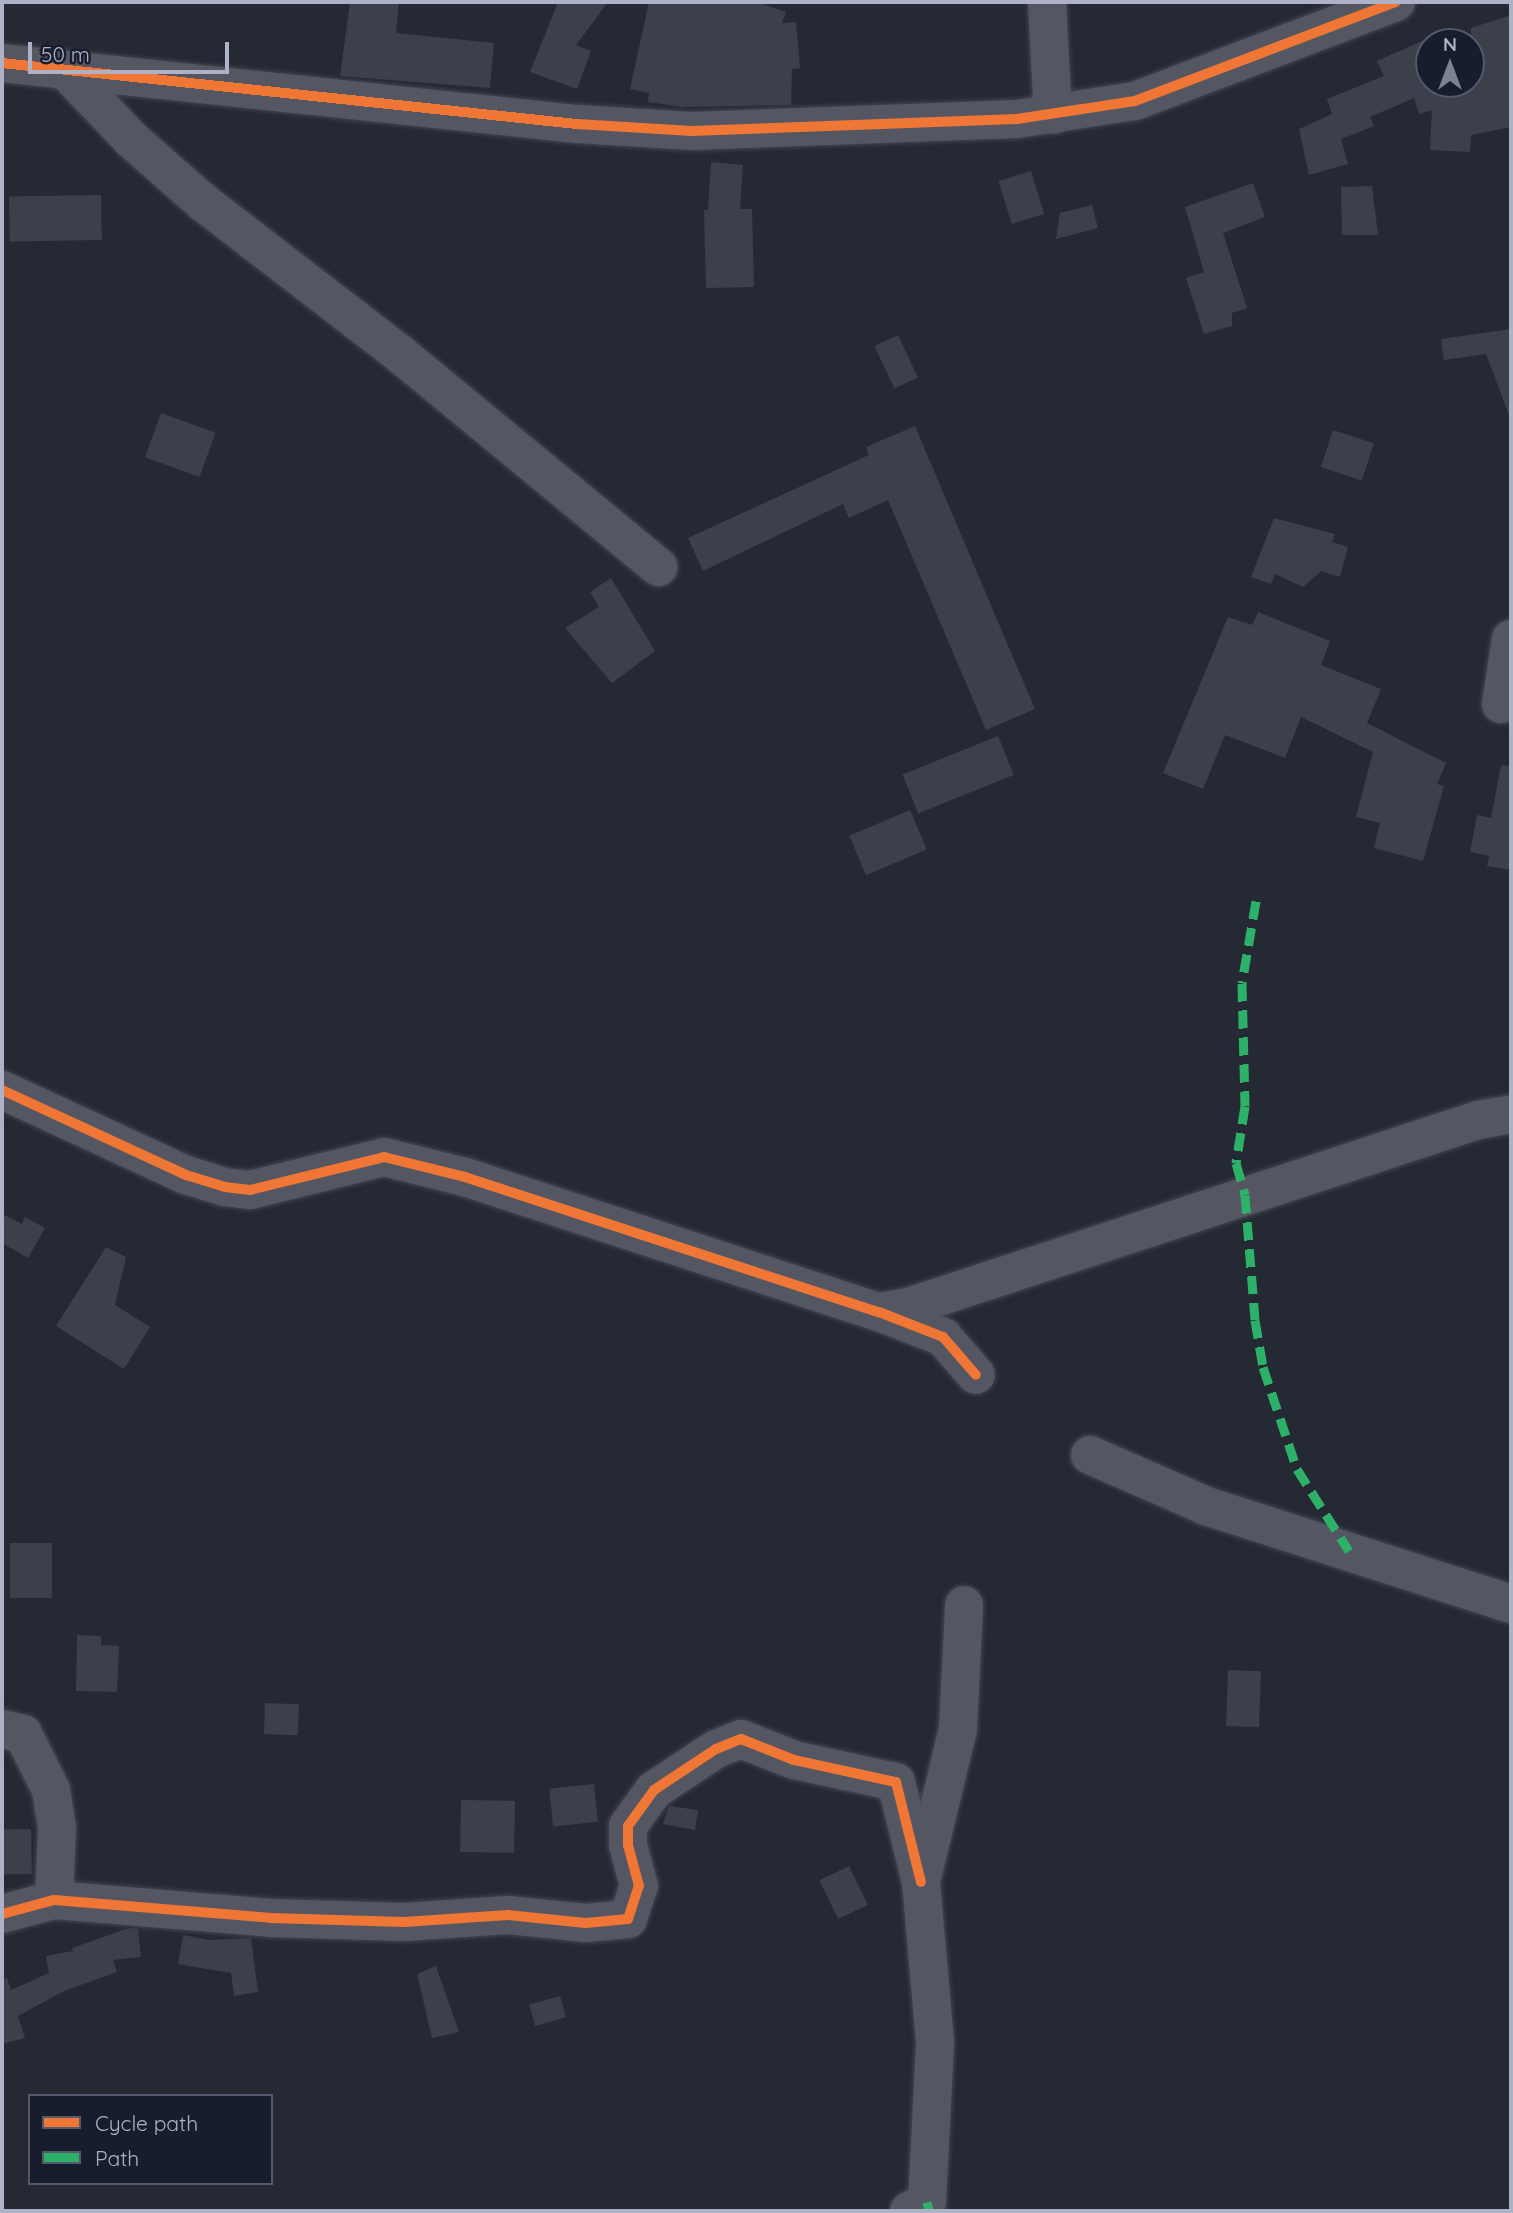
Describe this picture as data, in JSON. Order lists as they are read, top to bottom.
{
  "legend": ["Cycle path", "Path"],
  "scale_bar": "50 m",
  "north": "top"
}
